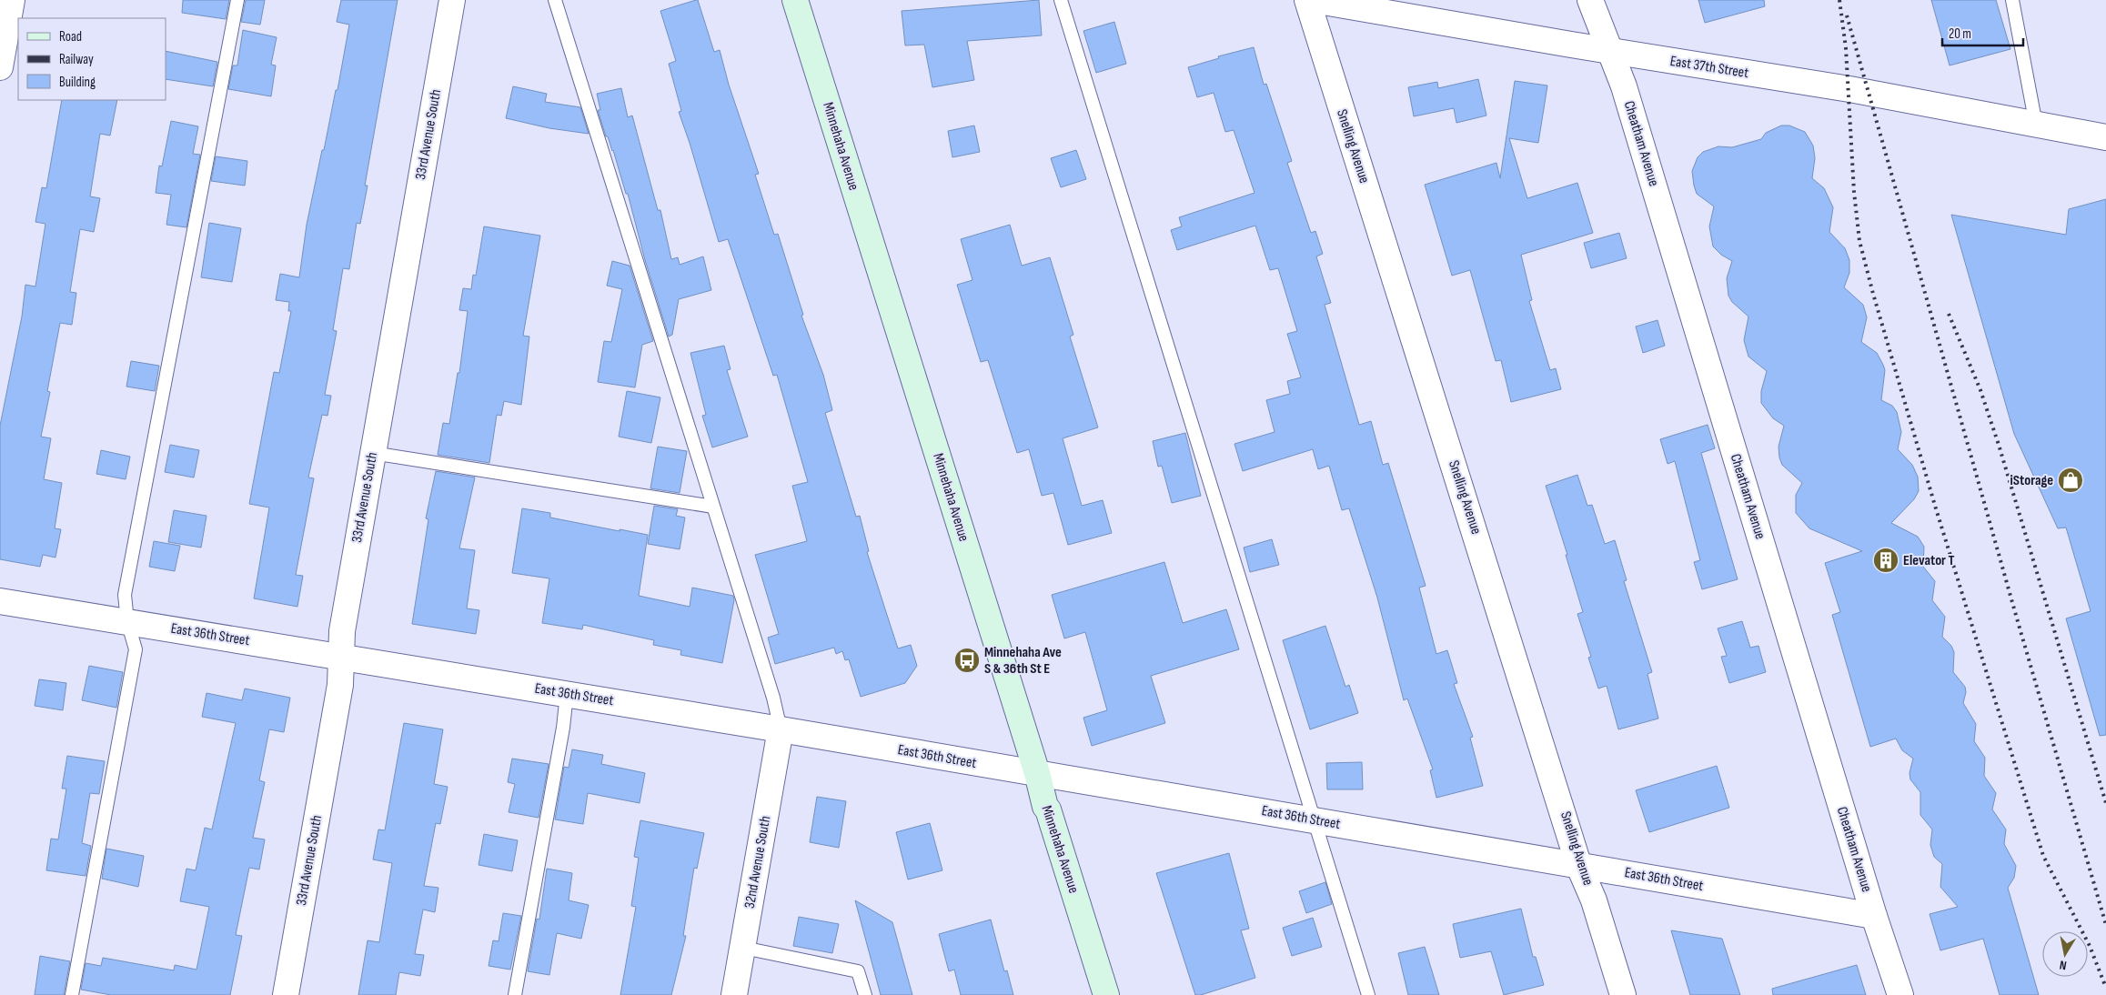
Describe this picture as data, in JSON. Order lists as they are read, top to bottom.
{
  "streets": {
    "main road": ["Minnehaha Avenue"],
    "street": [
      "East 37th Street",
      "33rd Avenue South",
      "Cheatham Avenue",
      "Snelling Avenue",
      "East 36th Street",
      "32nd Avenue South"
    ]
  },
  "crossings": [
    ["East 37th Street", "Cheatham Avenue"],
    ["33rd Avenue South", "East 36th Street"],
    ["Cheatham Avenue", "East 36th Street"],
    ["Minnehaha Avenue", "East 36th Street"],
    ["Snelling Avenue", "East 36th Street"],
    ["East 36th Street", "32nd Avenue South"]
  ],
  "places": {
    "shop": ["iStorage"],
    "building": ["Elevator T"],
    "bus stop": ["Minnehaha Ave S & 36th St E"]
  },
  "legend": ["Road", "Railway", "Building"],
  "scale_bar": "20 m",
  "north": "bottom"
}
